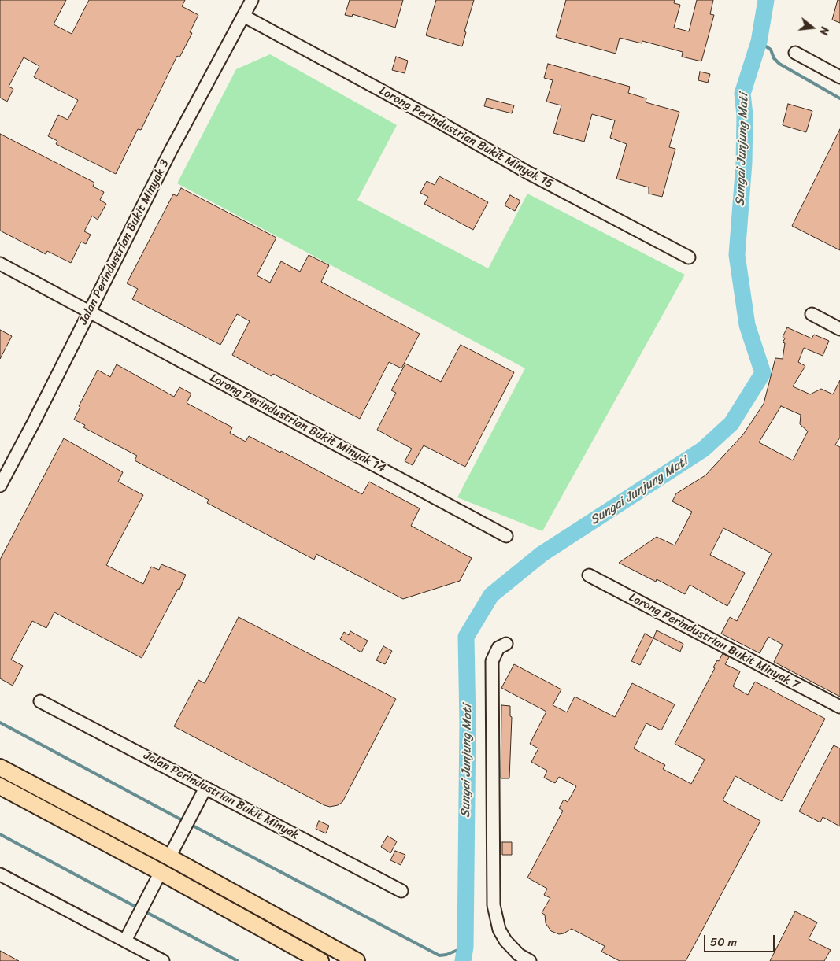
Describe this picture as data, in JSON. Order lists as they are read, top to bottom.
{
  "streets": {
    "street": [
      "Lorong Perindustrian Bukit Minyak 15",
      "Jalan Perindustrian Bukit Minyak 3",
      "Lorong Perindustrian Bukit Minyak 14",
      "Lorong Perindustrian Bukit Minyak 7",
      "Jalan Perindustrian Bukit Minyak"
    ]
  },
  "crossings": [
    ["Lorong Perindustrian Bukit Minyak 15", "Jalan Perindustrian Bukit Minyak 3"],
    ["Jalan Perindustrian Bukit Minyak 3", "Lorong Perindustrian Bukit Minyak 14"]
  ],
  "water": ["Sungai Junjung Mati"],
  "scale_bar": "50 m",
  "north": "right"
}
